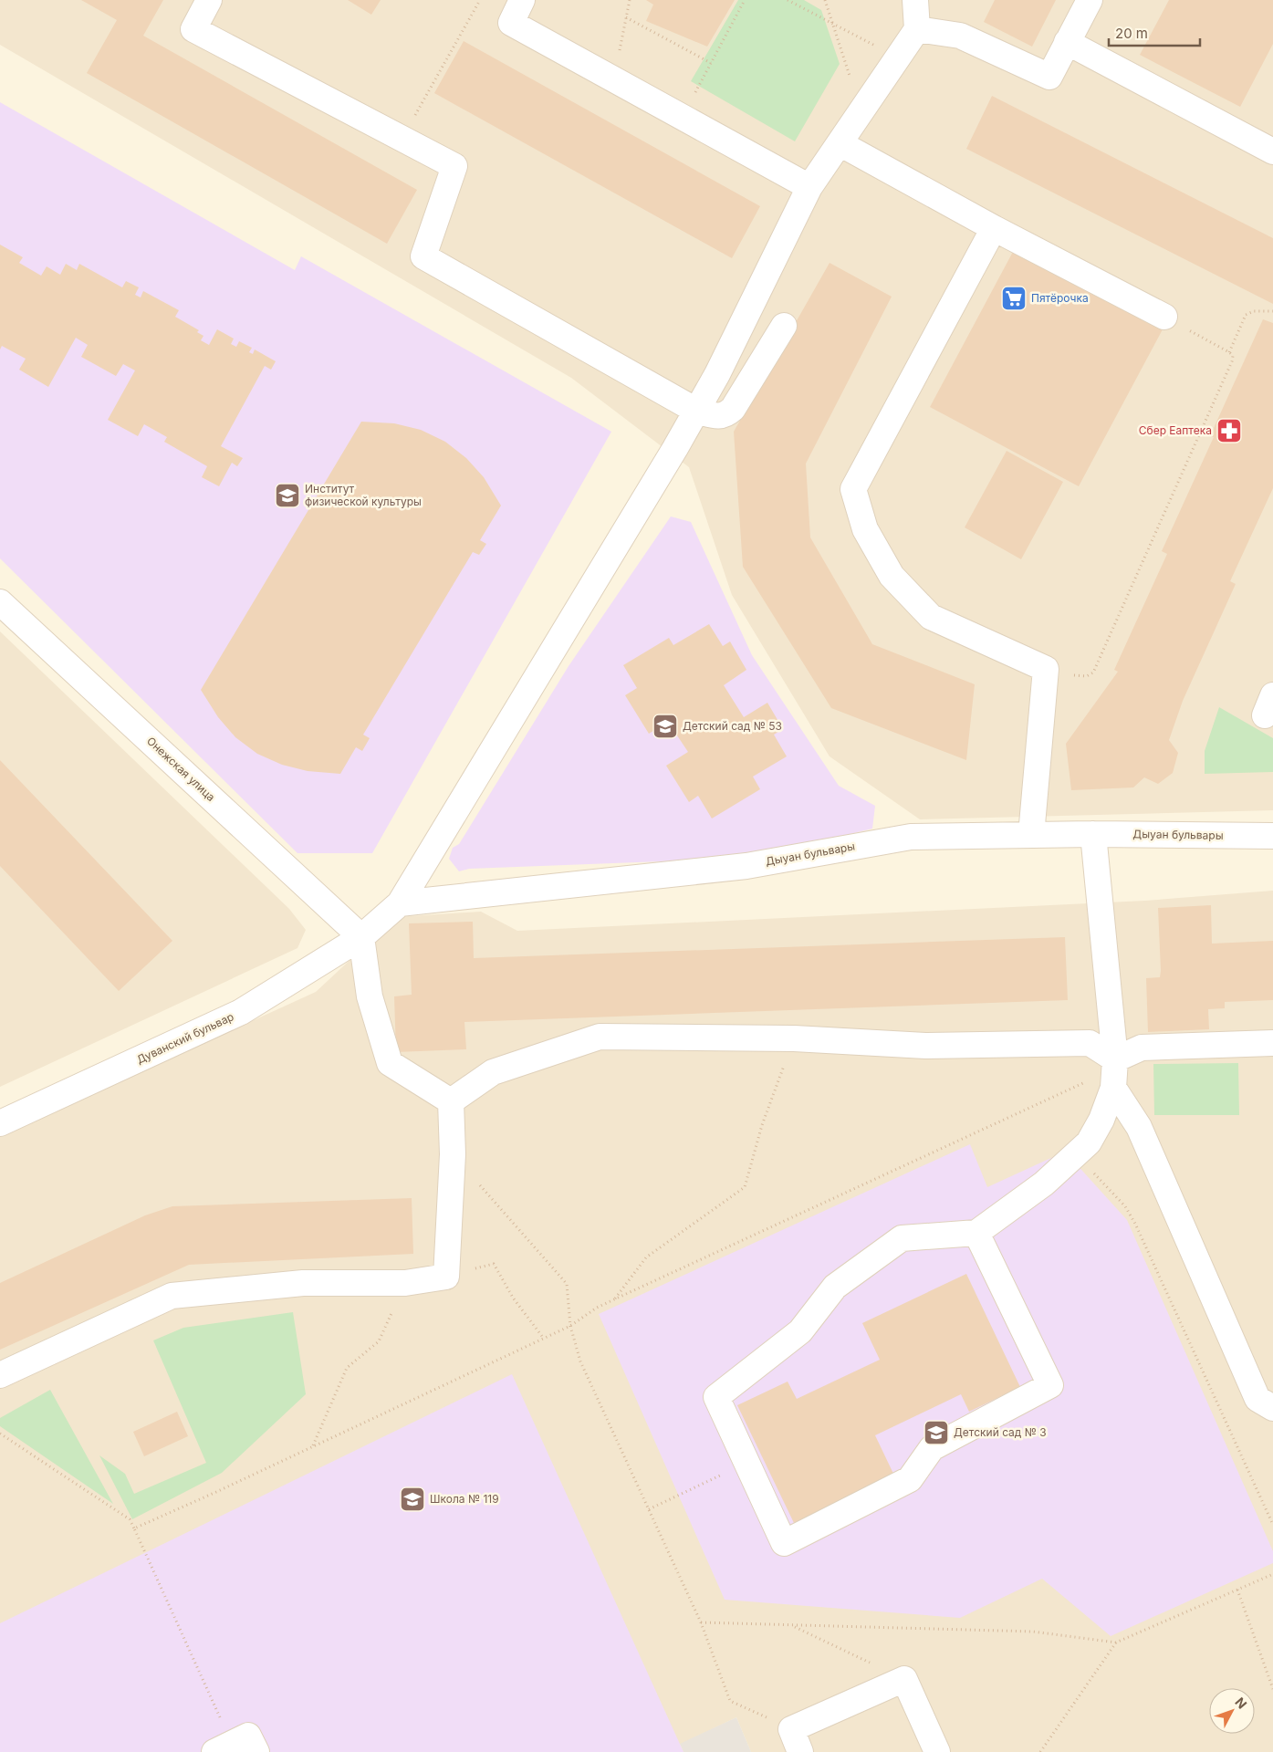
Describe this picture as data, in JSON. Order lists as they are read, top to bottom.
{
  "streets": {
    "street": ["Онежская улица", "Дыуан бульвары", "Дуванский бульвар"]
  },
  "crossings": [
    ["Онежская улица", "Дуванский бульвар"]
  ],
  "places": {
    "supermarket": ["Пятёрочка"],
    "pharmacy": ["Сбер Еаптека"],
    "school or university": [
      "Институт физической культуры",
      "Детский сад № 53",
      "Детский сад № 3",
      "Школа № 119"
    ]
  },
  "scale_bar": "20 m",
  "north": "top right"
}
